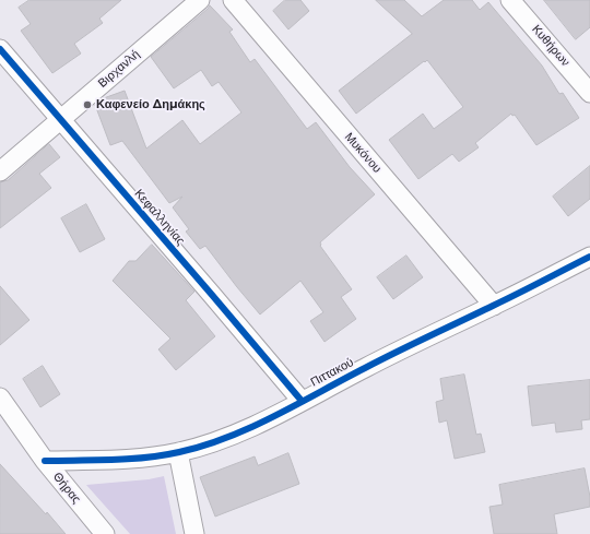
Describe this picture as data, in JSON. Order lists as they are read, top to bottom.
{
  "streets": {
    "street": [
      "Κυθήρων",
      "Βιρχανλή",
      "Μυκόνου",
      "Κεφαλληνίας",
      "Πιττακού",
      "Θήρας"
    ]
  },
  "crossings": [
    ["Βιρχανλή", "Κεφαλληνίας"],
    ["Μυκόνου", "Πιττακού"],
    ["Κεφαλληνίας", "Πιττακού"],
    ["Πιττακού", "Θήρας"]
  ],
  "places": ["Καφενείο Δημάκης"]
}
